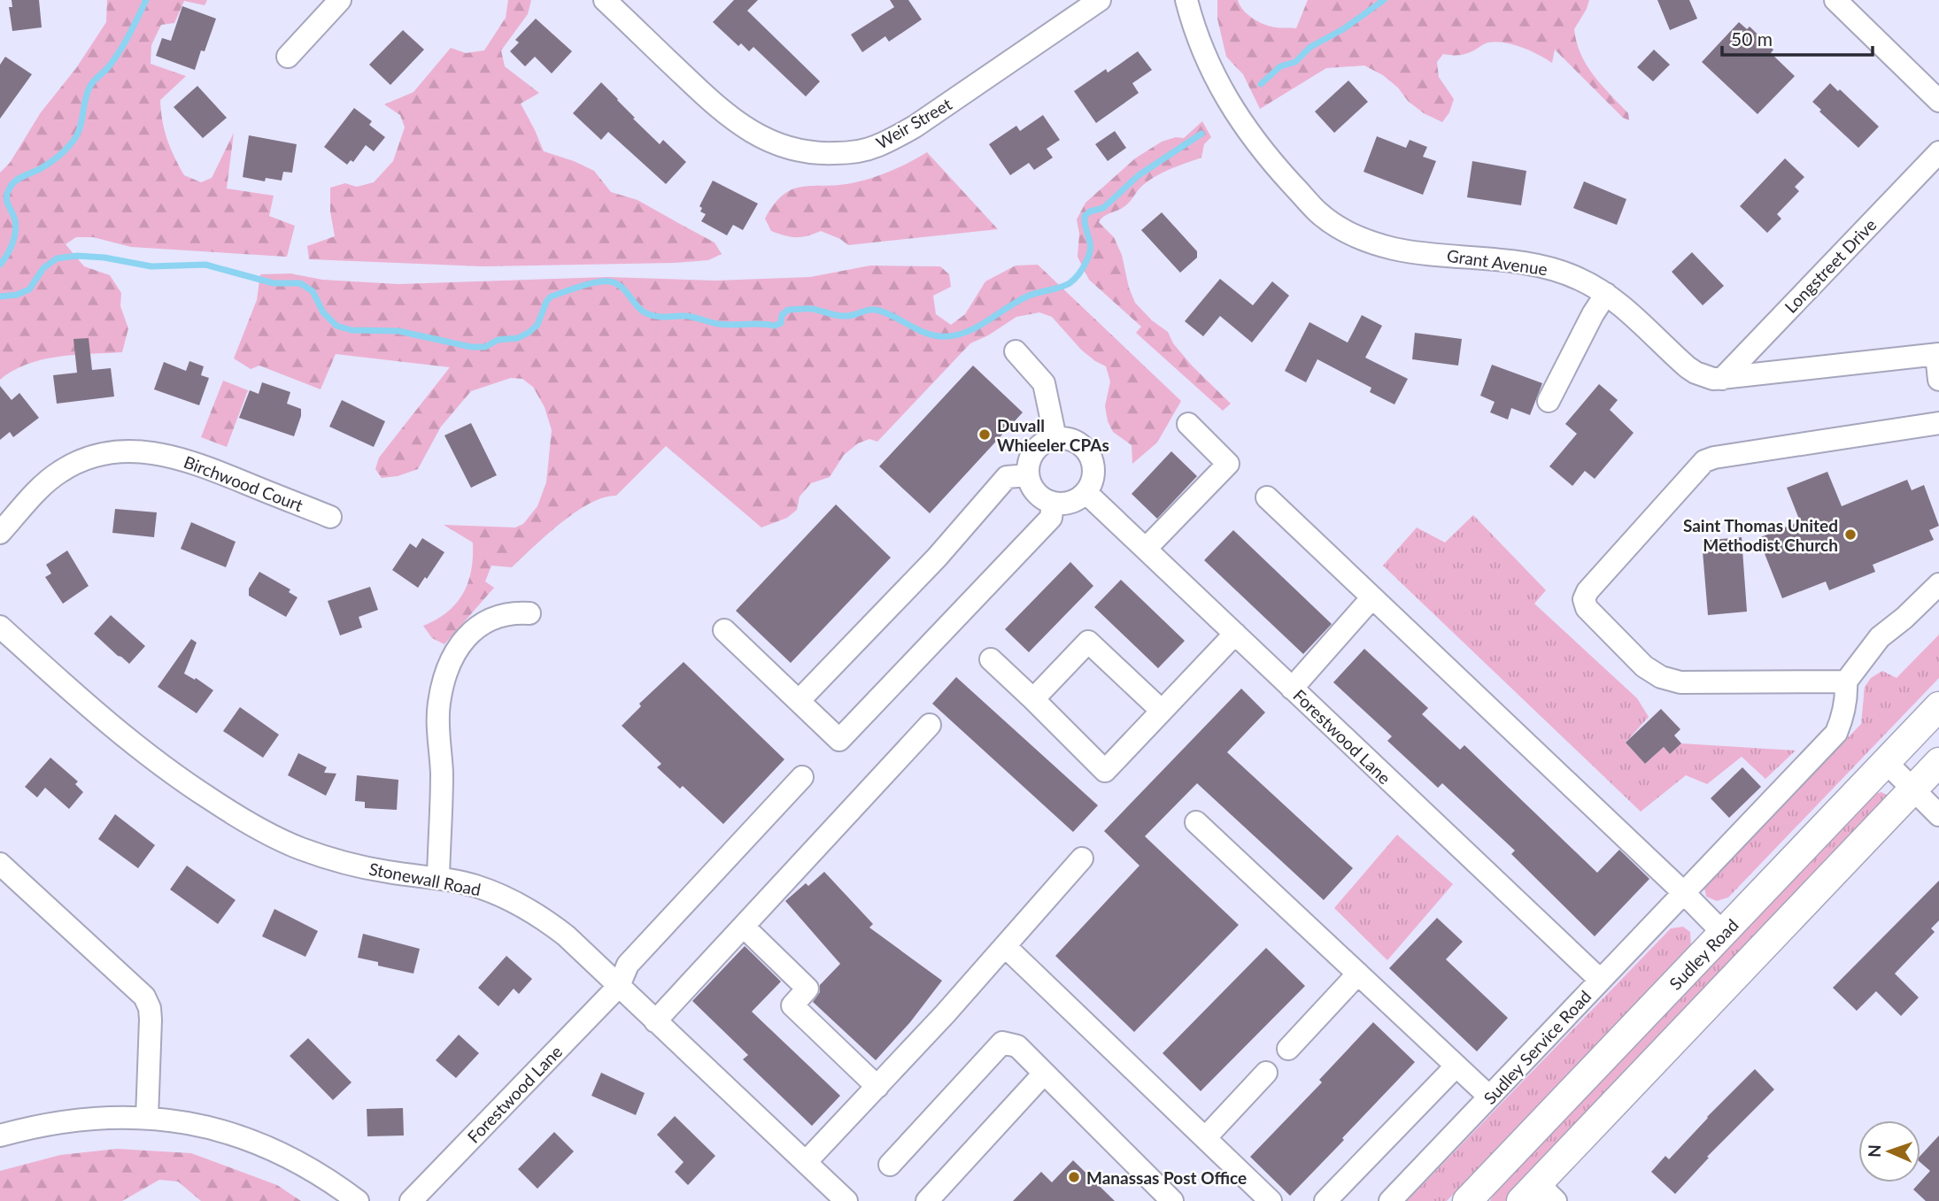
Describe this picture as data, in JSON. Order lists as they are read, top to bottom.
{
  "streets": {
    "main road": ["Sudley Road"],
    "street": [
      "Weir Street",
      "Grant Avenue",
      "Longstreet Drive",
      "Birchwood Court",
      "Forestwood Lane",
      "Stonewall Road",
      "Sudley Service Road"
    ]
  },
  "crossings": [
    ["Grant Avenue", "Longstreet Drive"],
    ["Forestwood Lane", "Stonewall Road"],
    ["Forestwood Lane", "Sudley Service Road"]
  ],
  "places": ["Duvall Whieeler CPAs", "Saint Thomas United Methodist Church", "Manassas Post Office"],
  "scale_bar": "50 m",
  "north": "left"
}
